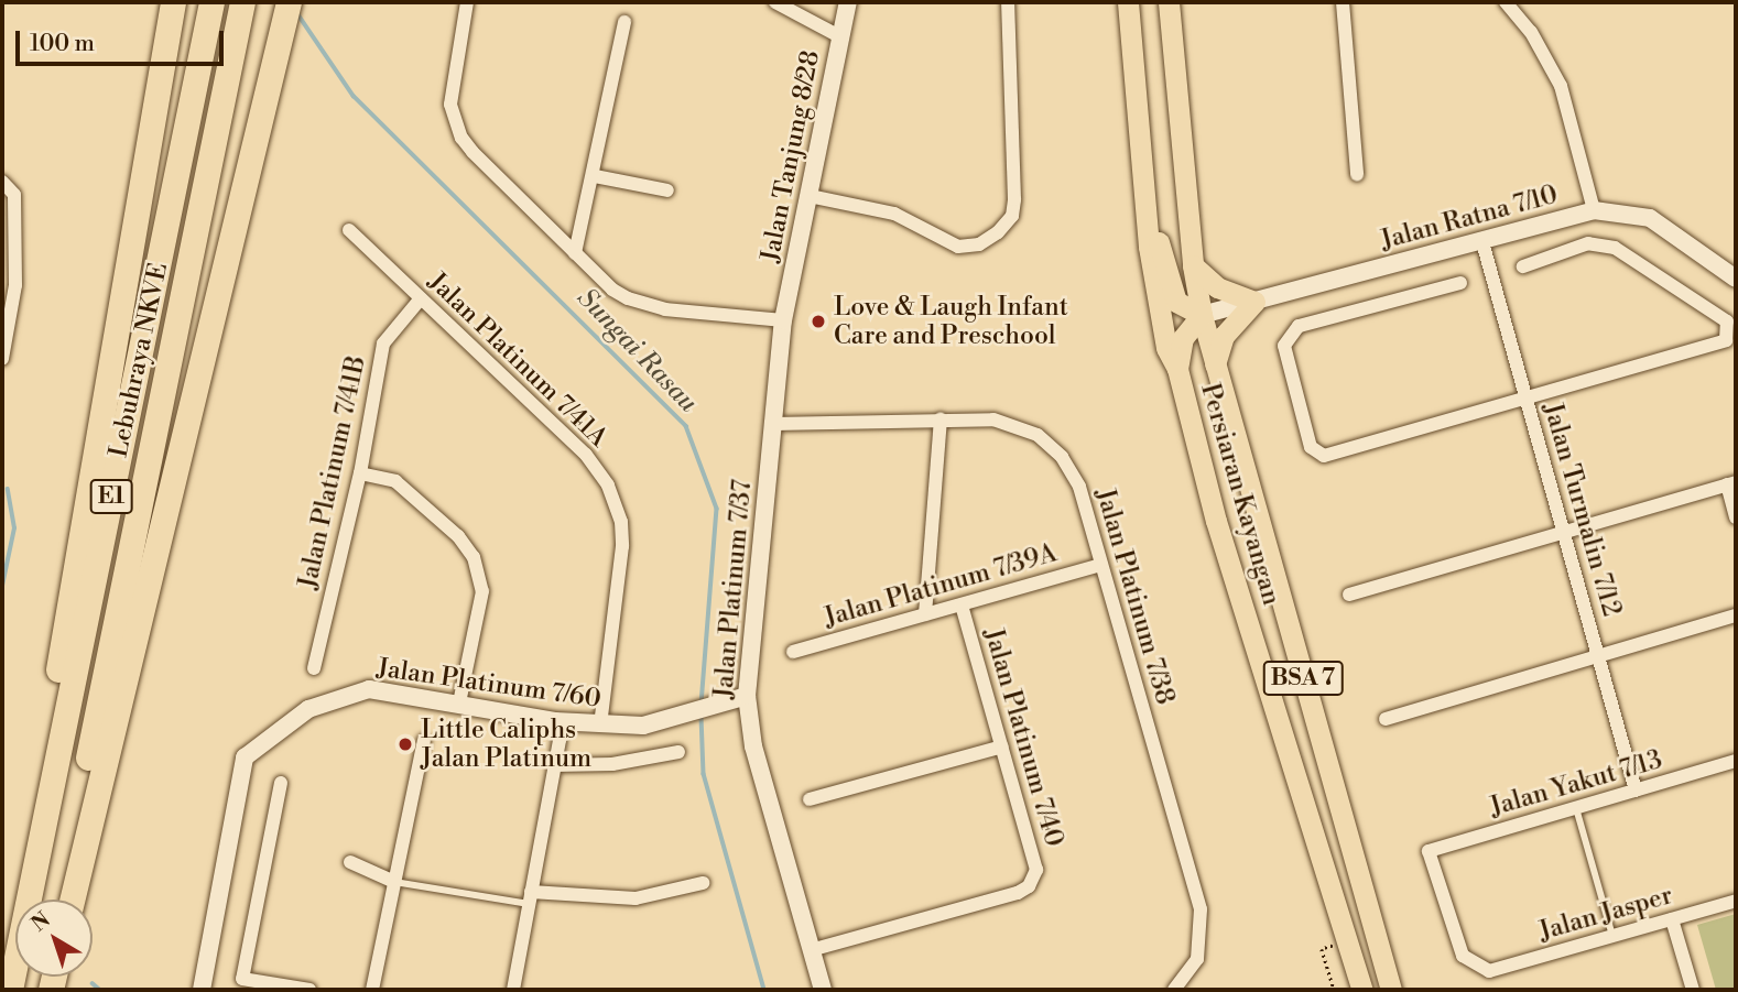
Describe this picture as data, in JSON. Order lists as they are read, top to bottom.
{
  "streets": {
    "highway": ["Lebuhraya NKVE", "E1"],
    "main road": ["Persiaran Kayangan", "BSA 7"],
    "street": [
      "Jalan Tanjung 8/28",
      "Jalan Ratna 7/10",
      "Jalan Platinum 7/41A",
      "Jalan Platinum 7/41B",
      "Jalan Turmalin 7/12",
      "Jalan Platinum 7/39A",
      "Jalan Platinum 7/37",
      "Jalan Platinum 7/38",
      "Jalan Platinum 7/60",
      "Jalan Platinum 7/40",
      "Jalan Yakut 7/13",
      "Jalan Jasper"
    ]
  },
  "crossings": [
    ["Jalan Tanjung 8/28", "Jalan Platinum 7/37"],
    ["Jalan Ratna 7/10", "Persiaran Kayangan"],
    ["Jalan Ratna 7/10", "Jalan Turmalin 7/12"],
    ["Jalan Platinum 7/41A", "Jalan Platinum 7/41B"],
    ["Jalan Platinum 7/41A", "Jalan Platinum 7/60"],
    ["Jalan Turmalin 7/12", "Jalan Yakut 7/13"],
    ["Jalan Platinum 7/39A", "Jalan Platinum 7/38"],
    ["Jalan Platinum 7/39A", "Jalan Platinum 7/40"],
    ["Jalan Platinum 7/37", "Jalan Platinum 7/38"],
    ["Jalan Platinum 7/37", "Jalan Platinum 7/60"],
    ["Jalan Platinum 7/37", "Jalan Platinum 7/40"],
    ["Jalan Yakut 7/13", "Jalan Jasper"]
  ],
  "water": ["Sungai Rasau"],
  "places": ["Love & Laugh Infant Care and Preschool", "Little Caliphs Jalan Platinum"],
  "scale_bar": "100 m",
  "north": "top left"
}
